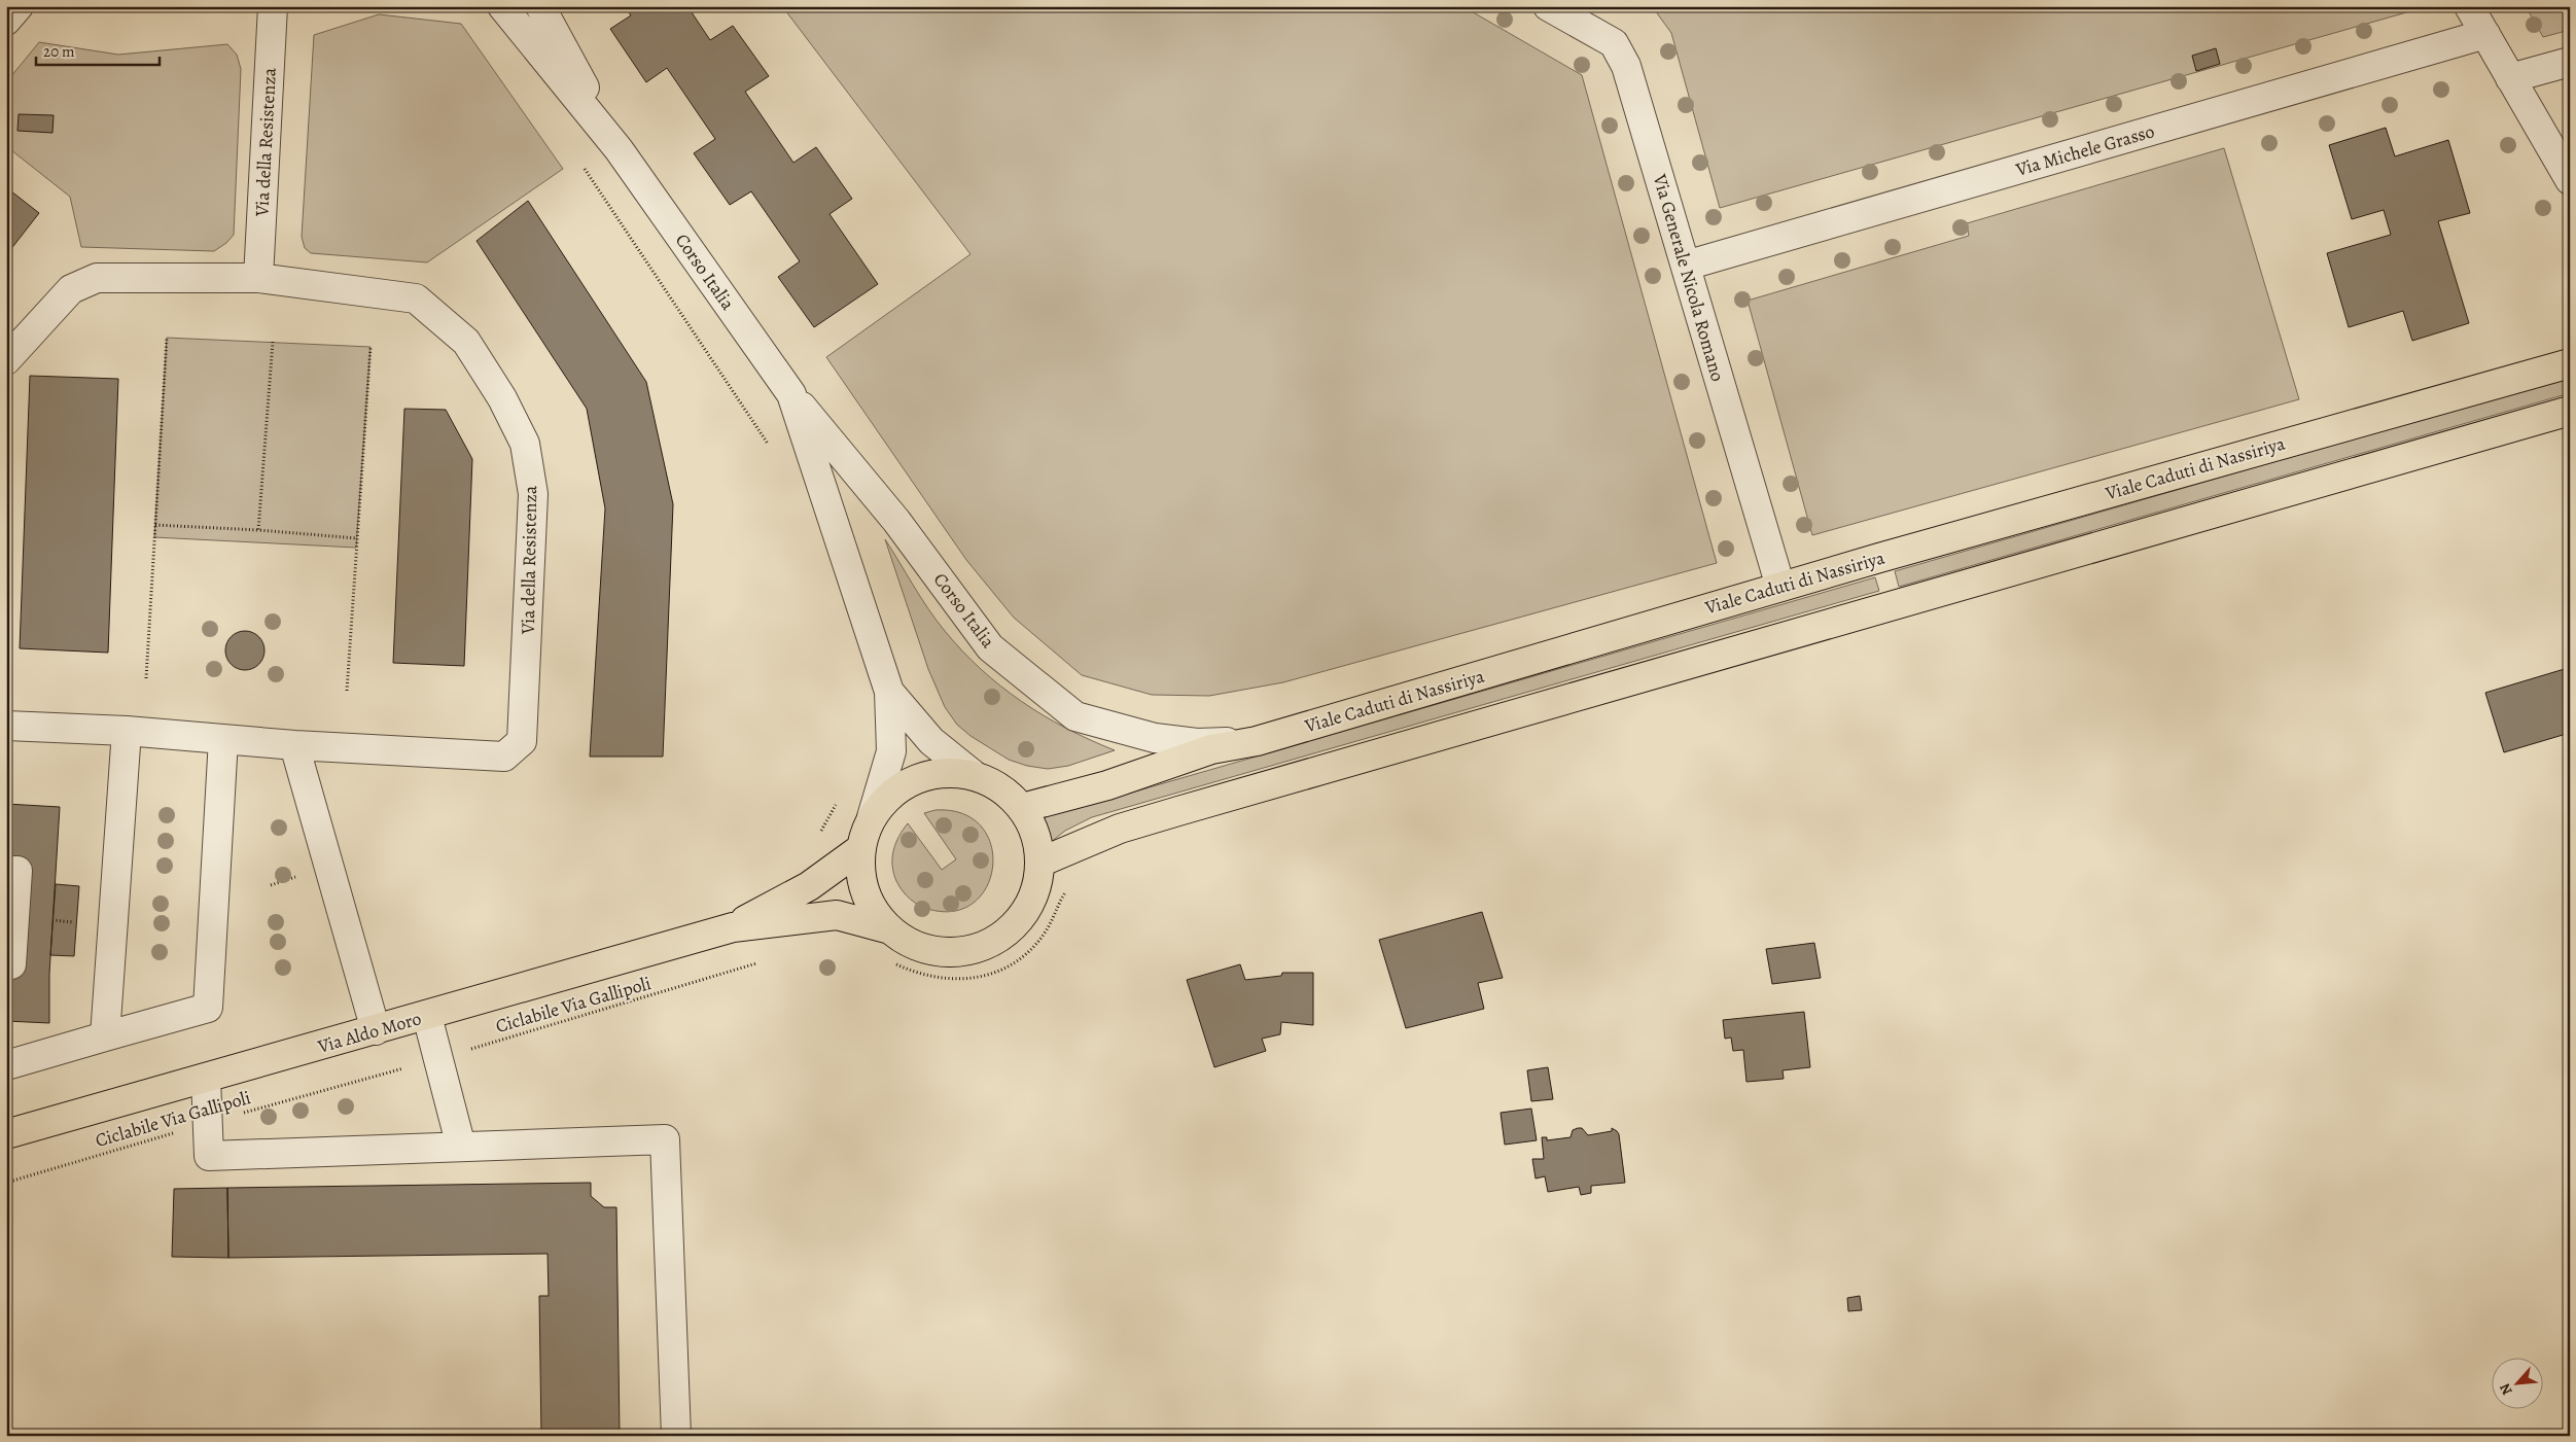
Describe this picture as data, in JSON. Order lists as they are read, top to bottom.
{
  "streets": {
    "main road": ["Viale Caduti di Nassiriya", "Via Aldo Moro"],
    "street": [
      "Via della Resistenza",
      "Via Michele Grasso",
      "Corso Italia",
      "Via Generale Nicola Romano"
    ],
    "path": ["Ciclabile Via Gallipoli"]
  },
  "crossings": [
    ["Via Michele Grasso", "Via Generale Nicola Romano"],
    ["Corso Italia", "Viale Caduti di Nassiriya"],
    ["Corso Italia", "Via Aldo Moro"],
    ["Via Generale Nicola Romano", "Viale Caduti di Nassiriya"],
    ["Viale Caduti di Nassiriya", "Via Aldo Moro"]
  ],
  "scale_bar": "20 m",
  "north": "bottom left"
}
